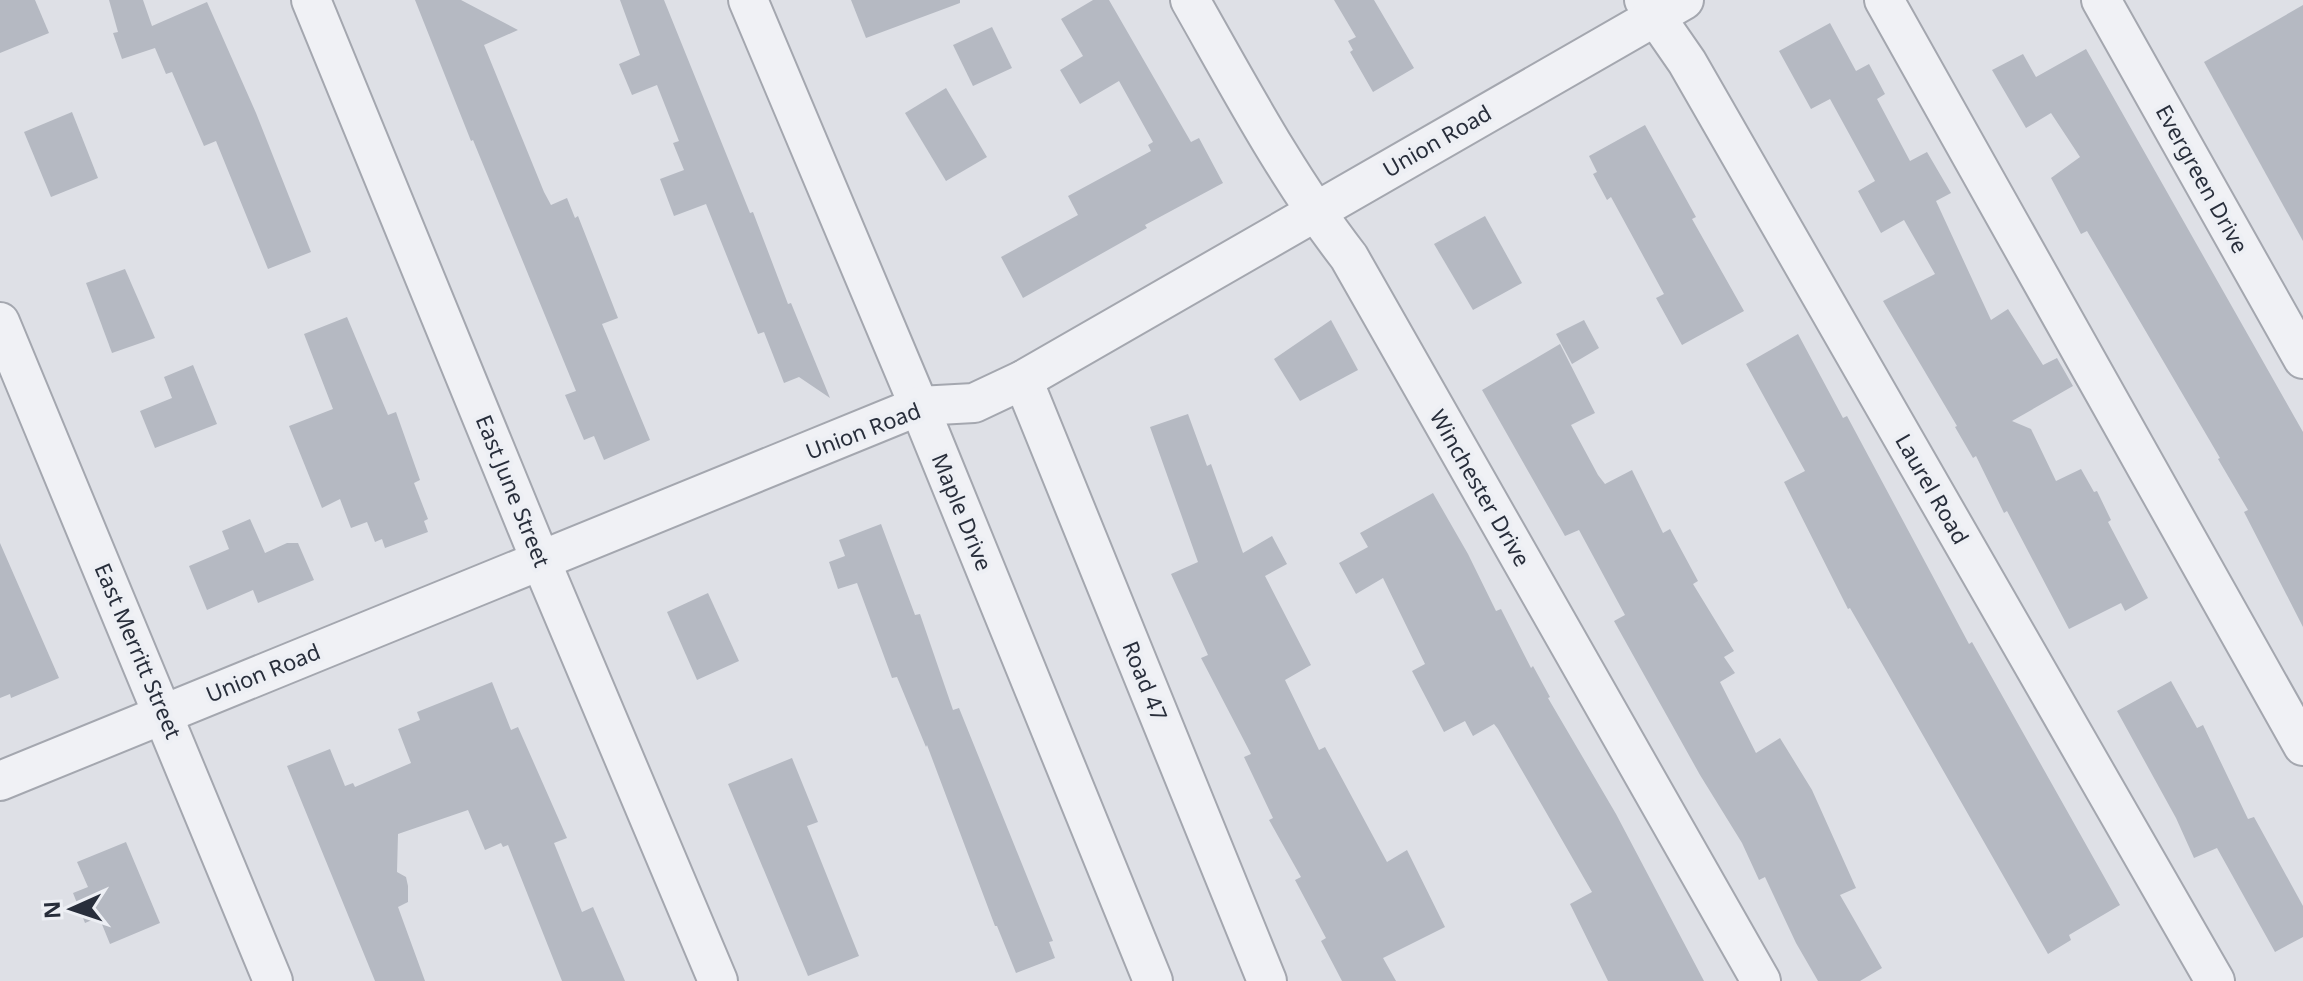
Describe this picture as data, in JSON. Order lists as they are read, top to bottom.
{
  "streets": {
    "street": [
      "Union Road",
      "Evergreen Drive",
      "Winchester Drive",
      "Laurel Road",
      "East June Street",
      "Maple Drive",
      "East Merritt Street",
      "Road 47"
    ]
  },
  "crossings": [
    ["Union Road", "Winchester Drive"],
    ["Union Road", "Laurel Road"],
    ["Union Road", "East June Street"],
    ["Union Road", "Maple Drive"],
    ["Union Road", "East Merritt Street"],
    ["Union Road", "Road 47"]
  ],
  "north": "left"
}
